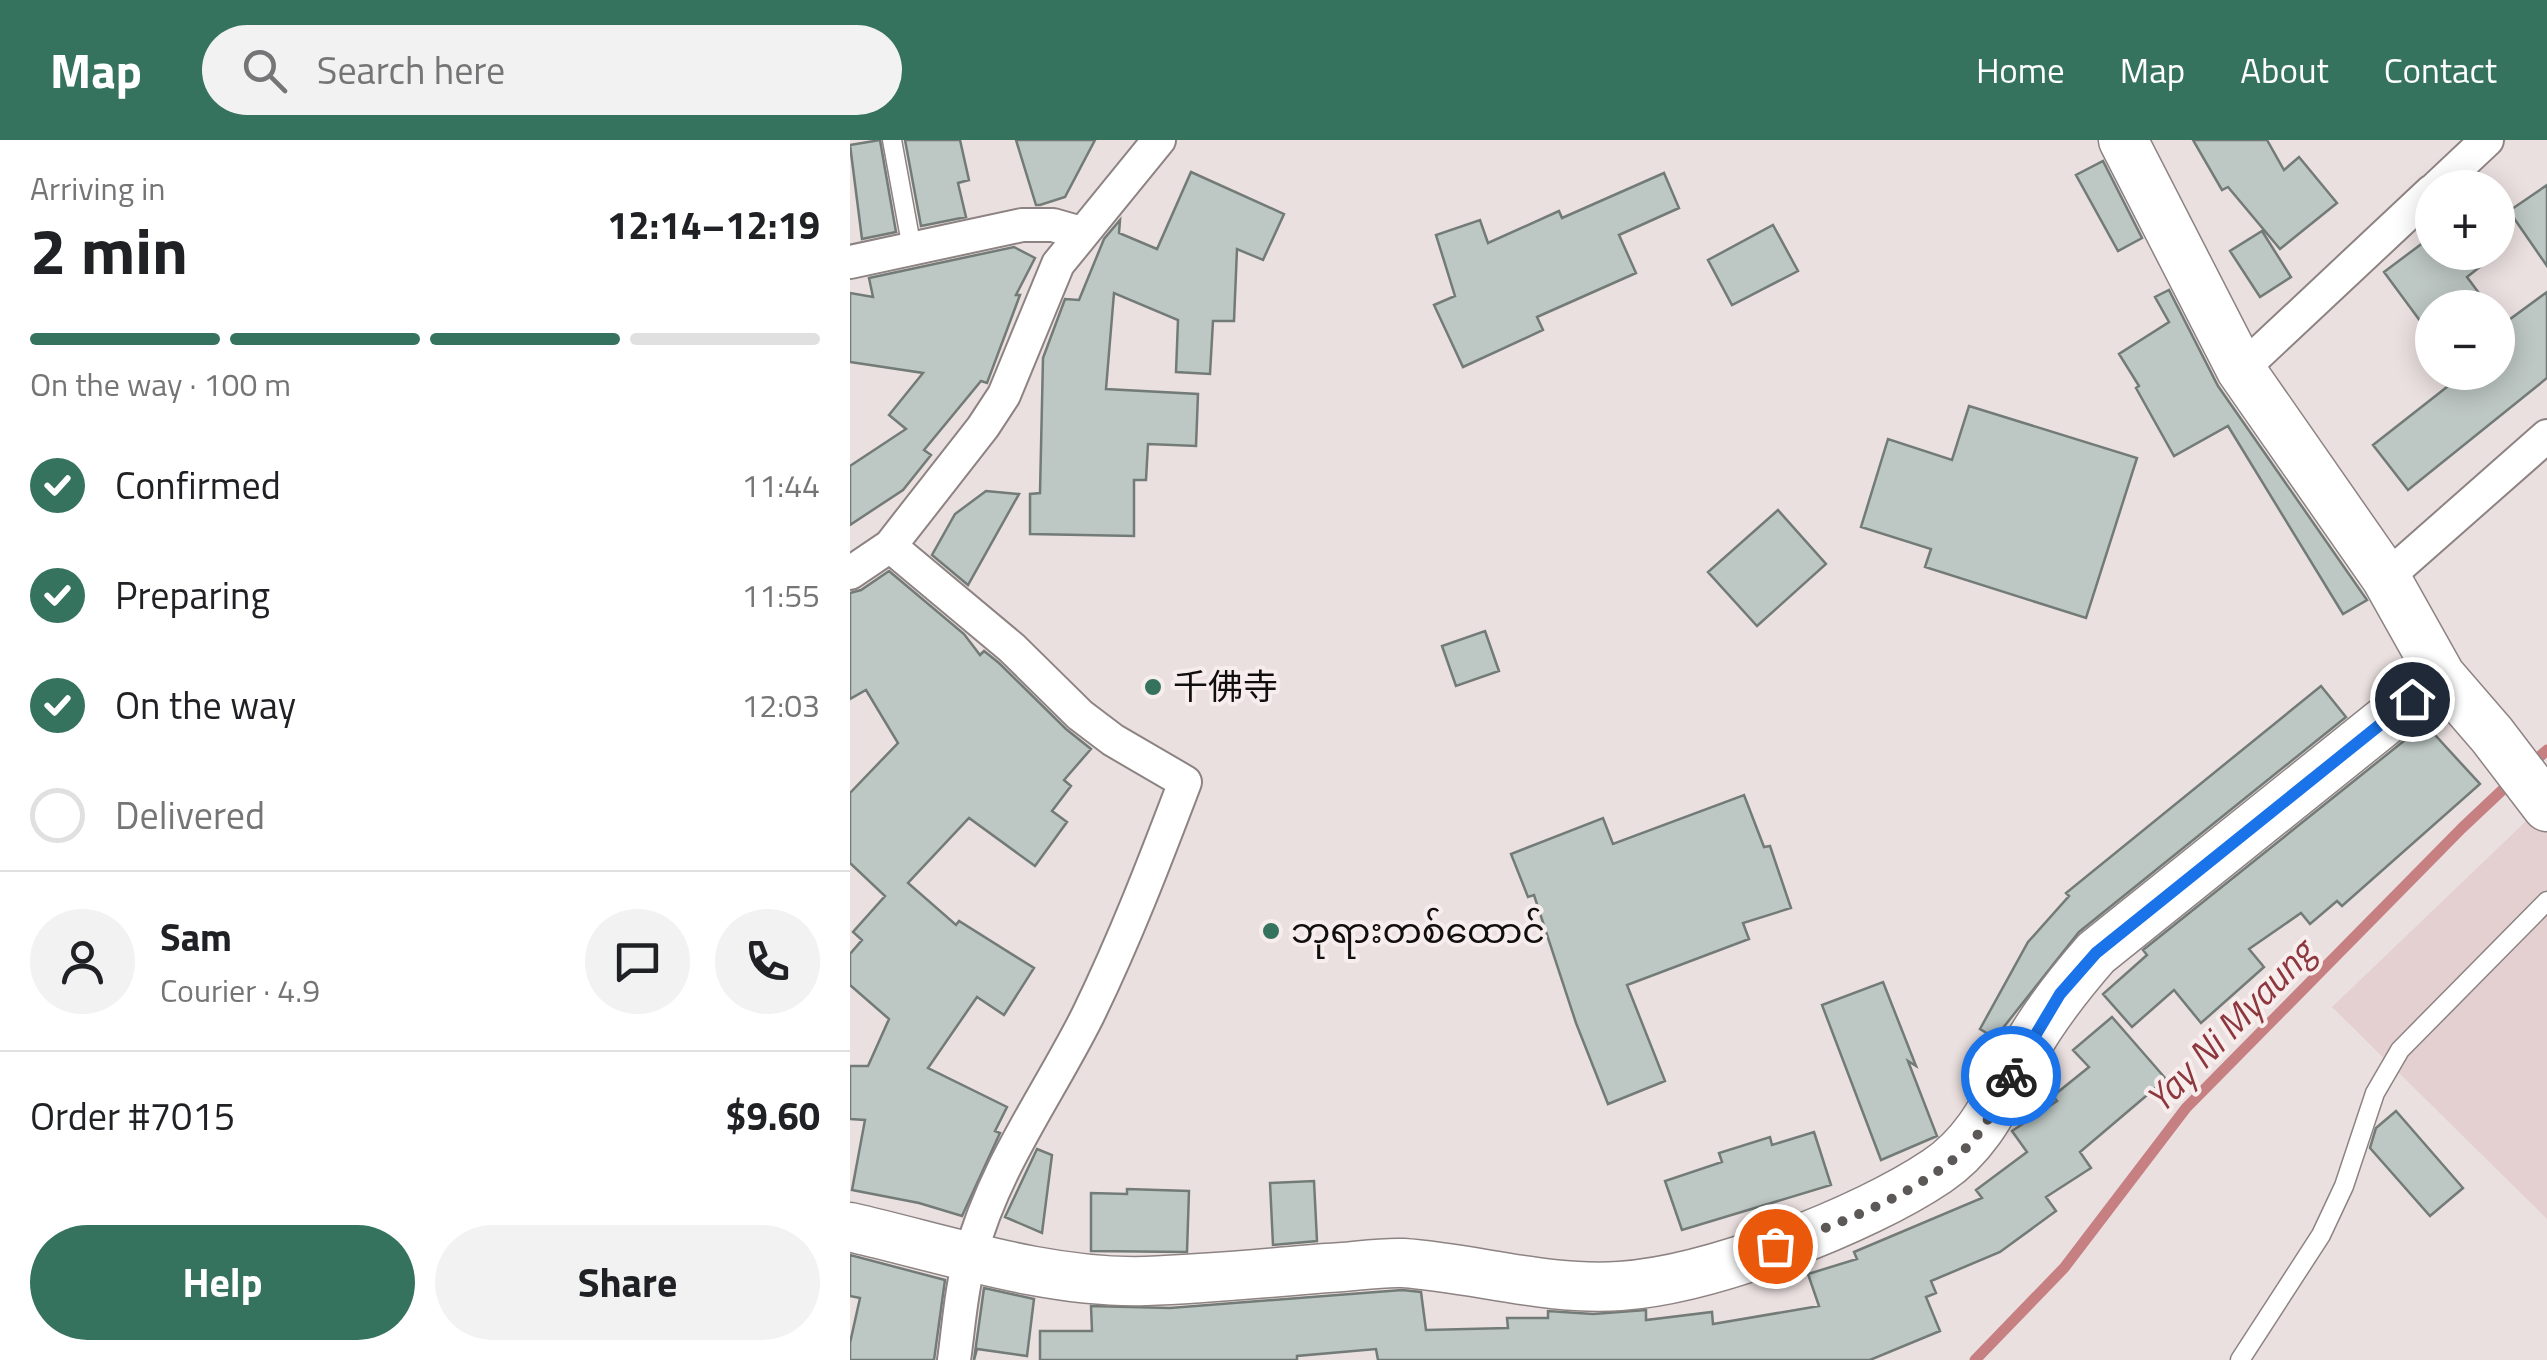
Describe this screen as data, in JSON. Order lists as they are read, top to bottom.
{
  "water": ["Yay Ni Myaung"],
  "places": ["千佛寺", "ဘုရားတစ်ထောင်"],
  "page": {
    "header": "Map",
    "search": "Search here",
    "nav": [
      "Home",
      "Map",
      "About",
      "Contact"
    ],
    "heading": ["2 min", "Arriving in", "12:14–12:19"],
    "panel": [
      "Sam",
      "Courier · 4.9",
      "Order #7015",
      "$9.60"
    ],
    "map_buttons": ["+", "−"],
    "bar": "On the way · 100 m",
    "list": [
      ["Confirmed", "11:44"],
      ["Preparing", "11:55"],
      ["On the way", "12:03"],
      "Delivered"
    ],
    "buttons": ["Help", "Share"]
  }
}
